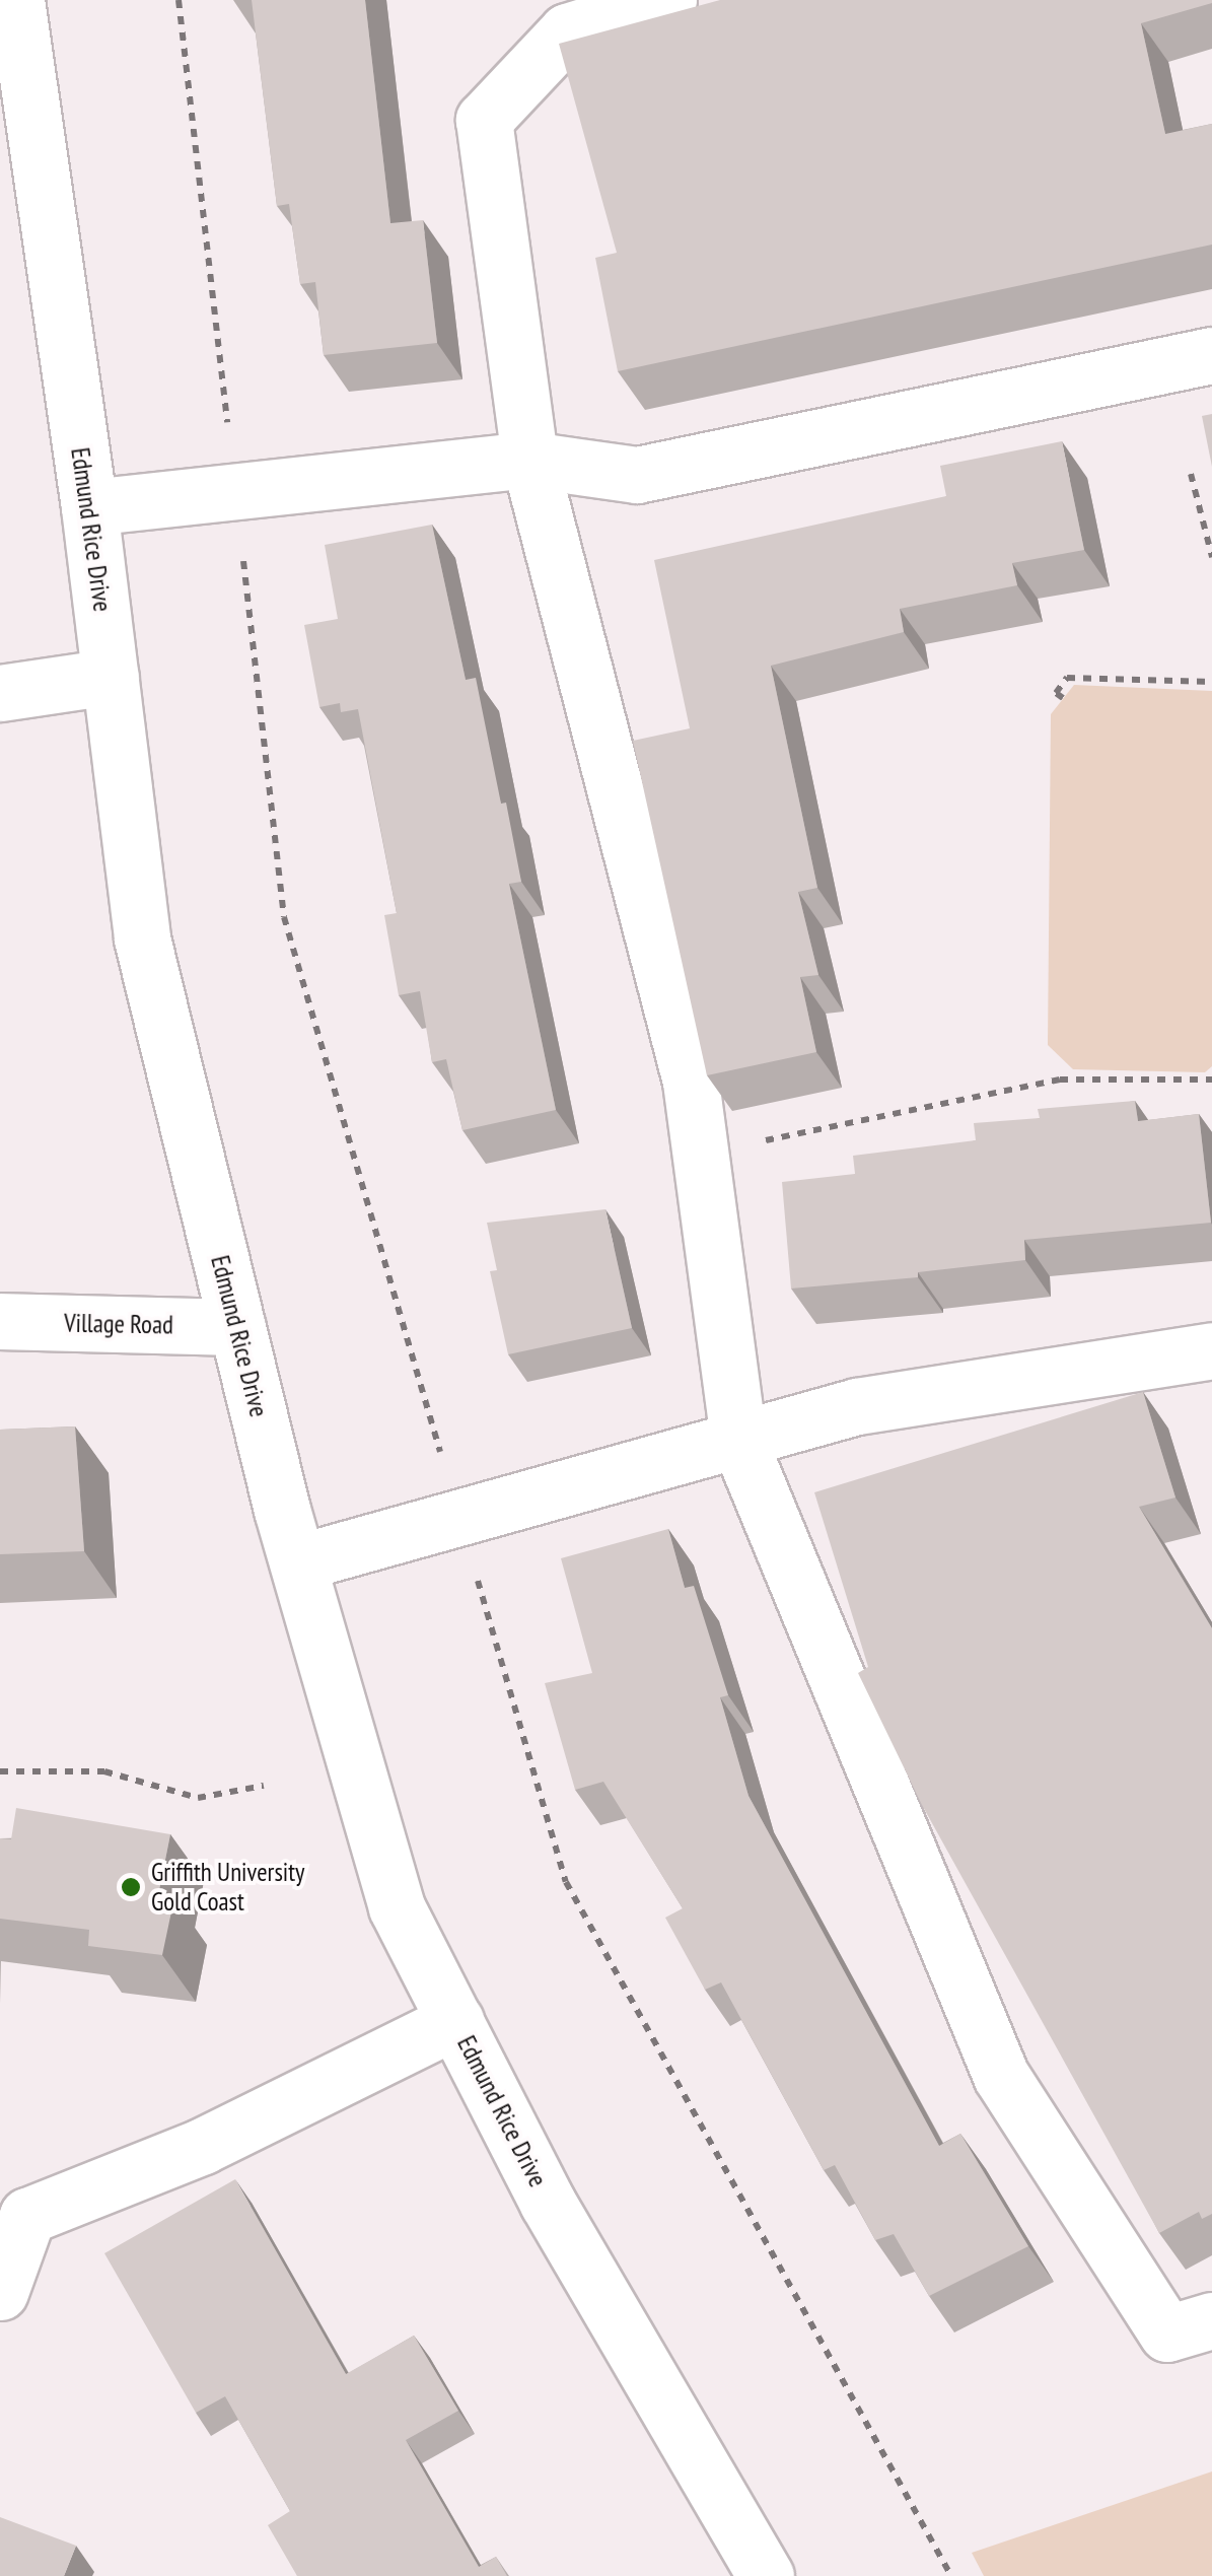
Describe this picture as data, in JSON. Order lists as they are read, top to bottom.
{
  "streets": {
    "street": ["Edmund Rice Drive", "Village Road"]
  },
  "crossings": [
    ["Edmund Rice Drive", "Village Road"]
  ],
  "places": ["Griffith University Gold Coast"]
}
